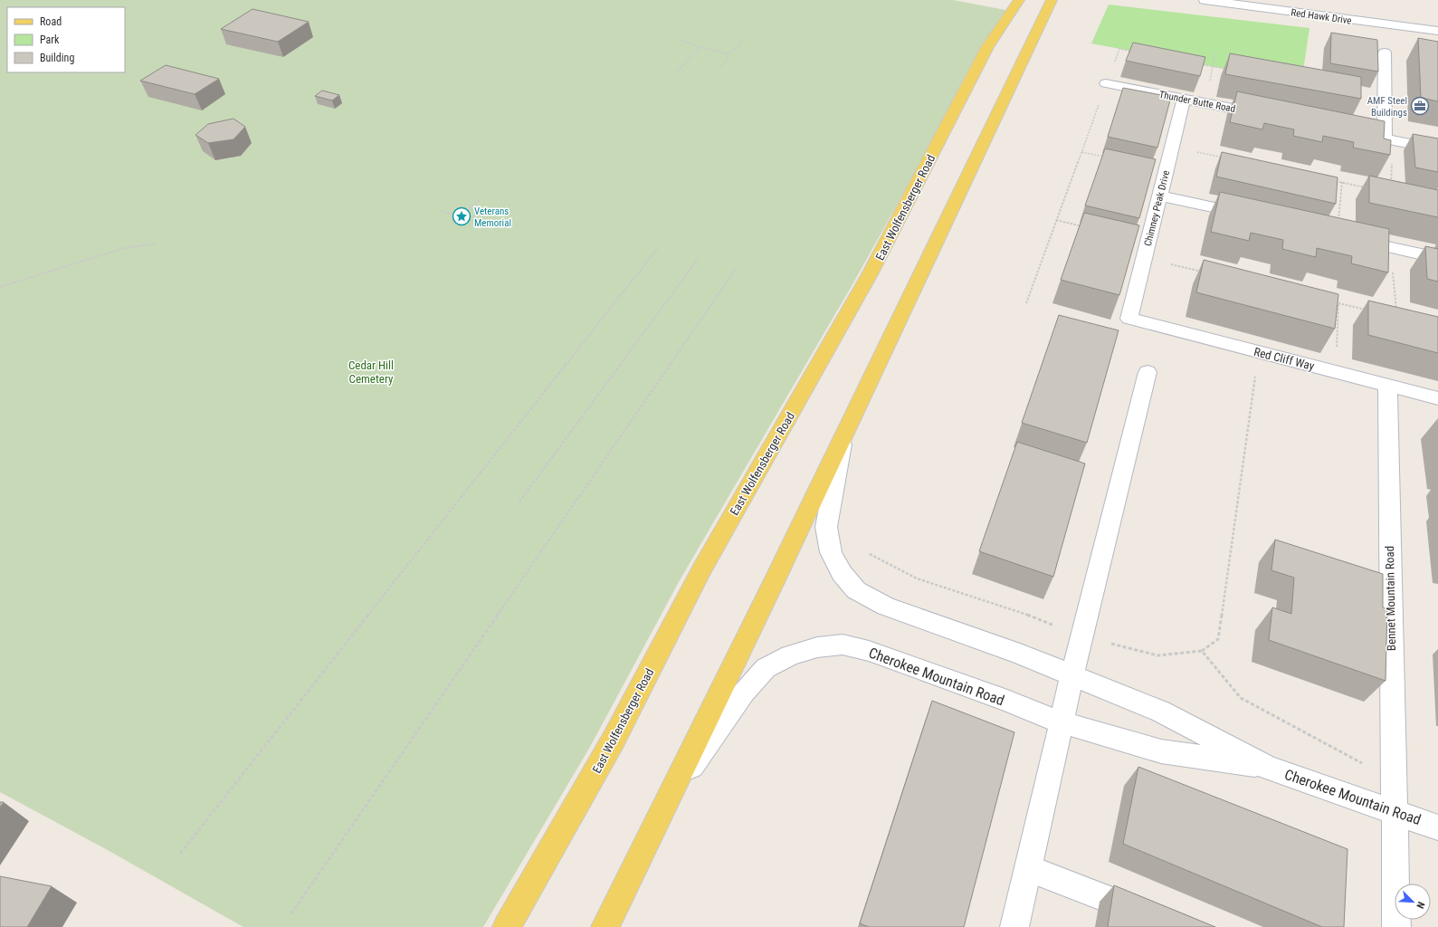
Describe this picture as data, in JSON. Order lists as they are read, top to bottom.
{
  "streets": {
    "main road": ["East Wolfensberger Road"],
    "street": [
      "Red Hawk Drive",
      "Thunder Butte Road",
      "Chimney Peak Drive",
      "Red Cliff Way",
      "Bennet Mountain Road",
      "Cherokee Mountain Road"
    ]
  },
  "crossings": [
    ["Thunder Butte Road", "Chimney Peak Drive"],
    ["Chimney Peak Drive", "Red Cliff Way"],
    ["Red Cliff Way", "Bennet Mountain Road"],
    ["Bennet Mountain Road", "Cherokee Mountain Road"]
  ],
  "parks": ["Cedar Hill Cemetery"],
  "places": {
    "office": ["AMF Steel Buildings"],
    "place": ["Veterans Memorial"]
  },
  "legend": ["Road", "Park", "Building"],
  "north": "bottom right"
}
